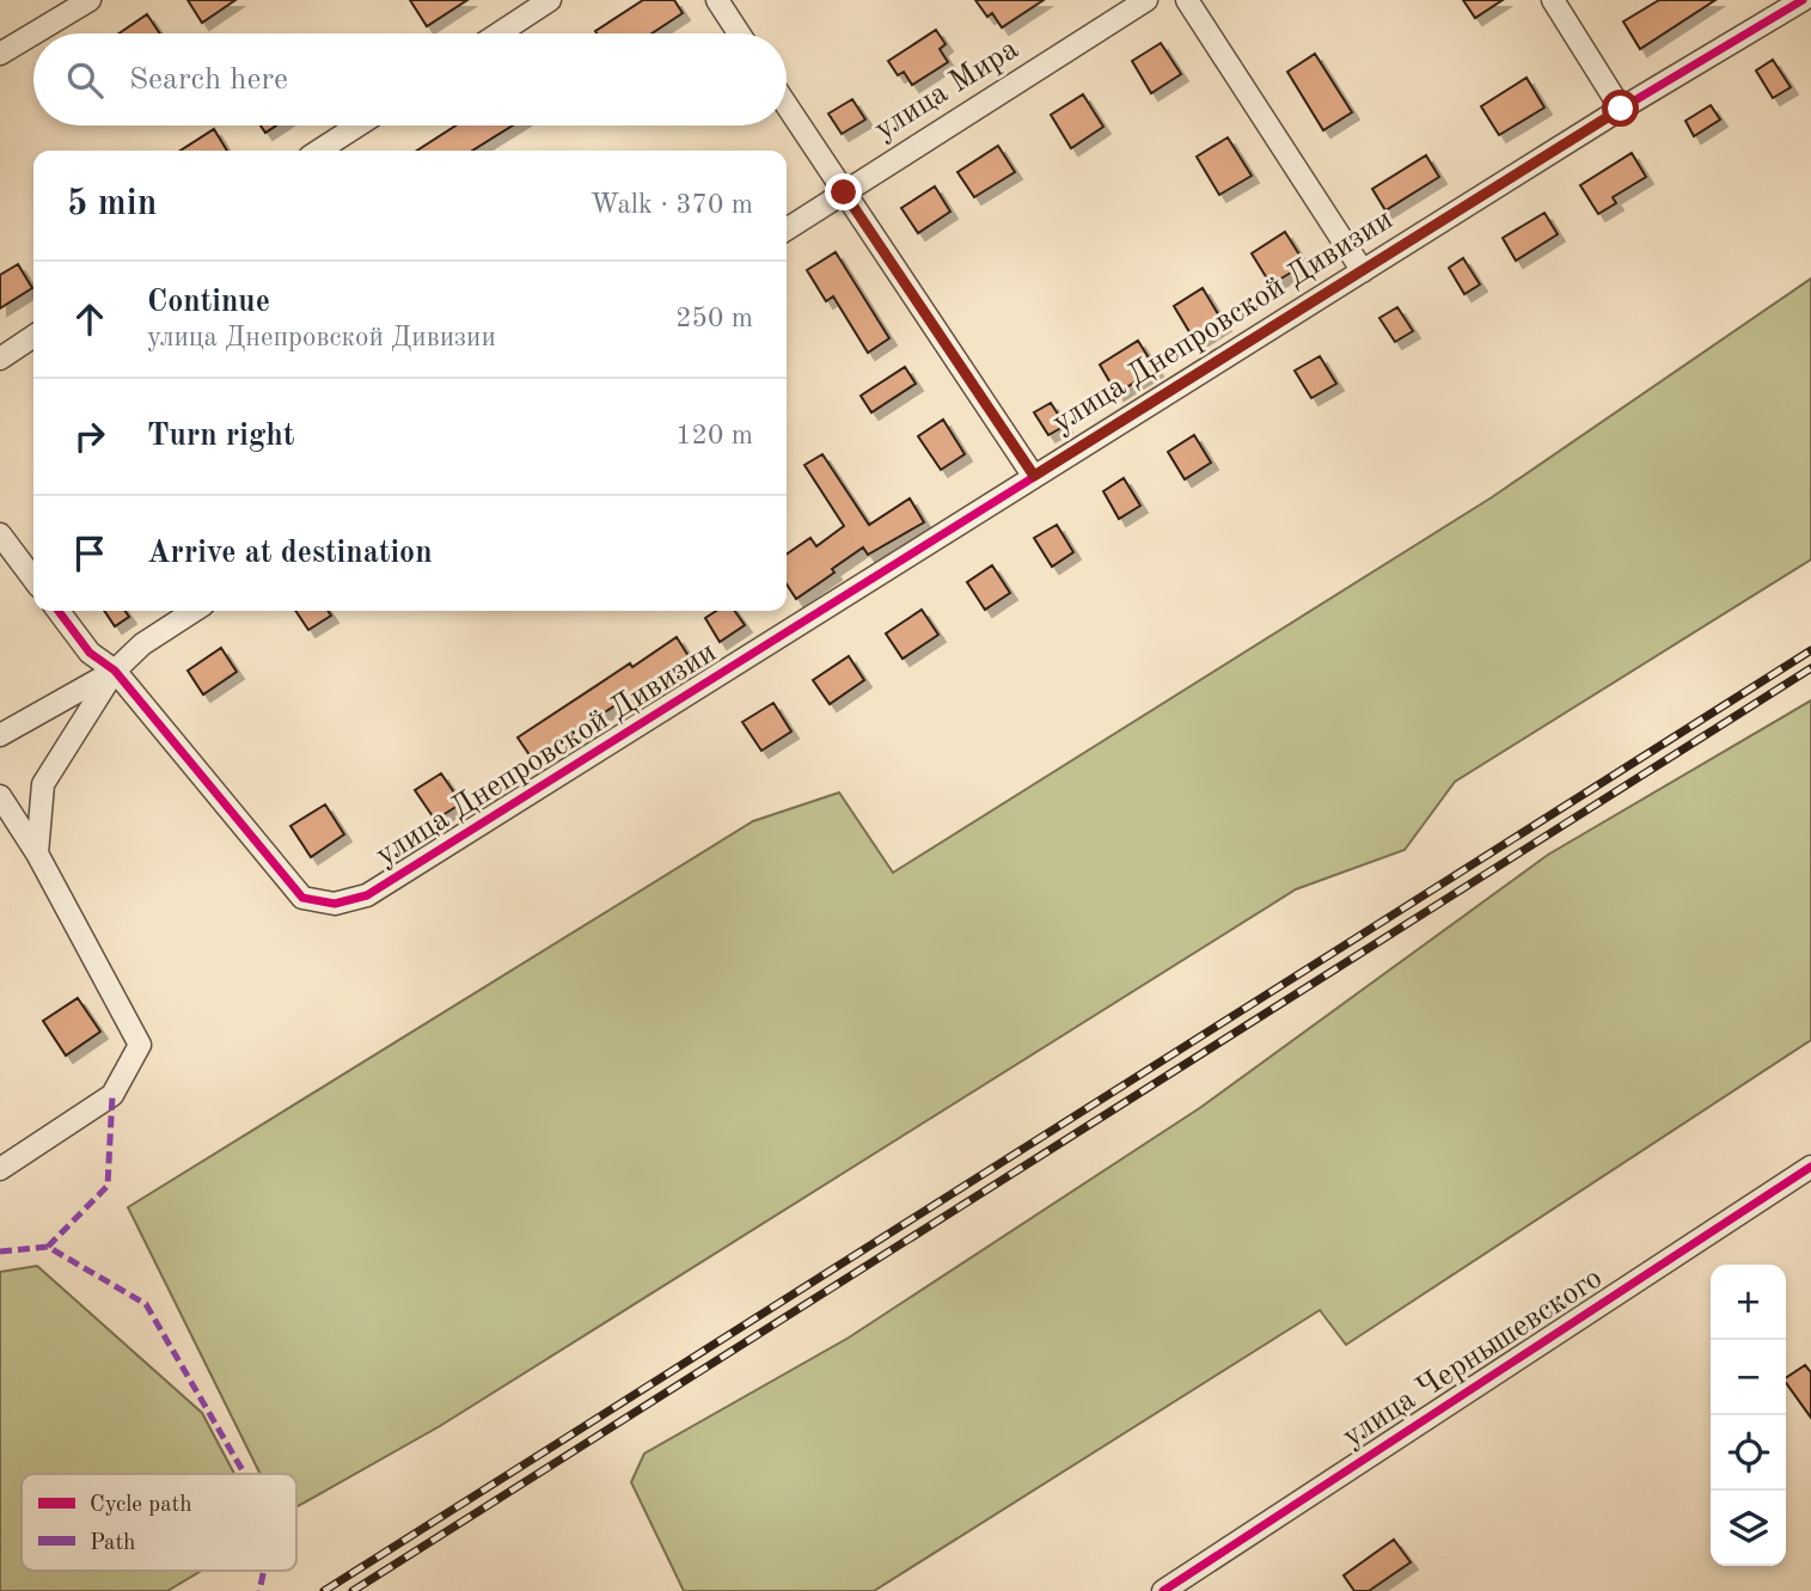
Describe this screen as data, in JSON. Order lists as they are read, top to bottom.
{
  "streets": {
    "street": ["улица Мира", "улица Днепровской Дивизии", "улица Чернышевского"]
  },
  "legend": ["Cycle path", "Path"],
  "page": {
    "search": "Search here",
    "heading": ["5 min", "Walk · 370 m"],
    "list": [
      ["Continue", "улица Днепровской Дивизии", "250 m"],
      ["Turn right", "120 m"],
      "Arrive at destination"
    ],
    "map_buttons": ["+", "−"]
  }
}
